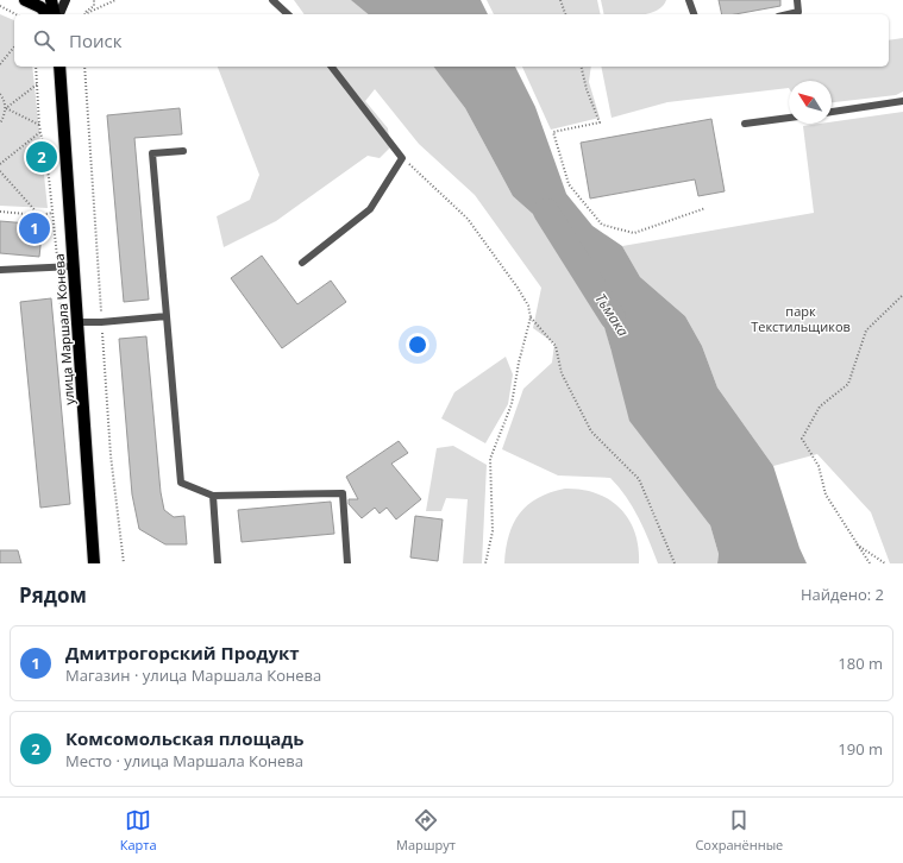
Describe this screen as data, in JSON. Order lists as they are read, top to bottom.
{
  "streets": {
    "main road": ["улица Маршала Конева"]
  },
  "water": ["Тьмака"],
  "parks": ["парк Текстильщиков"],
  "north": "top left",
  "page": {
    "search": "Поиск",
    "pins": ["2", "1"],
    "heading": ["Рядом", "Найдено: 2"],
    "list": [
      {
        "mark": "1",
        "name": "Дмитрогорский Продукт",
        "note": "Магазин · улица Маршала Конева",
        "value": "180 m"
      },
      {
        "mark": "2",
        "name": "Комсомольская площадь",
        "note": "Место · улица Маршала Конева",
        "value": "190 m"
      }
    ],
    "nav": ["Карта", "Маршрут", "Сохранённые"]
  }
}
